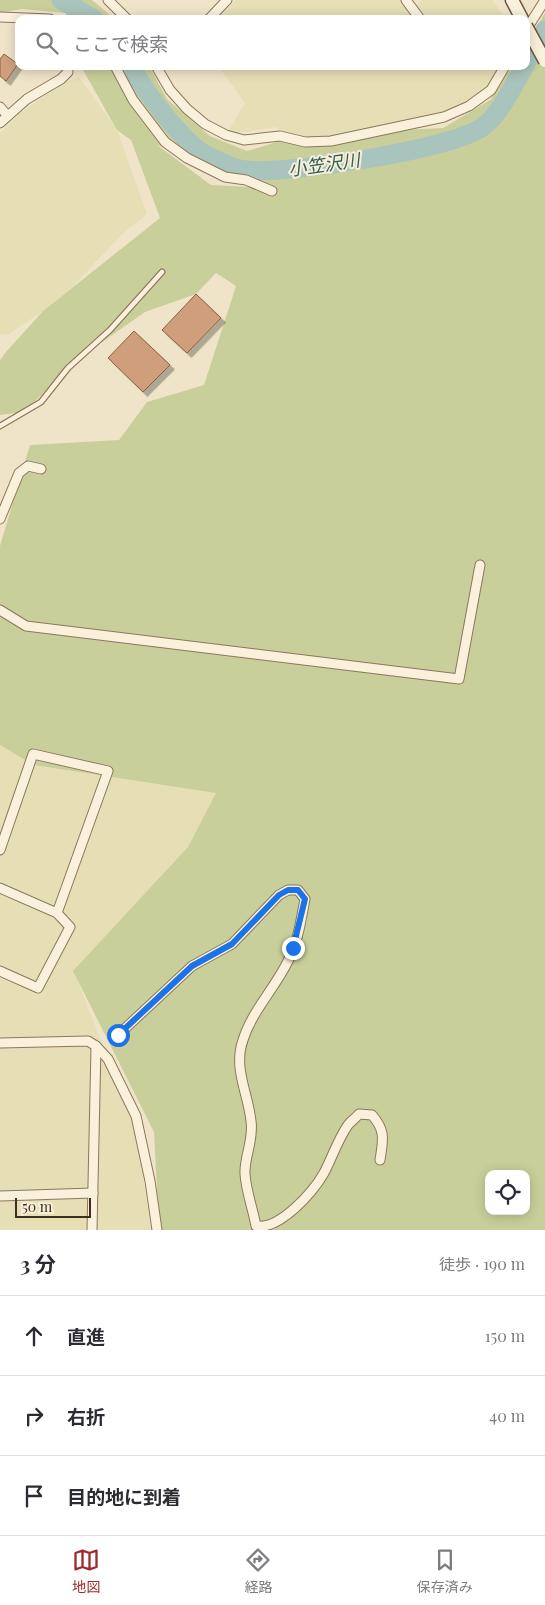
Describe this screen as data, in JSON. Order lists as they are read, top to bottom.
{
  "water": ["小笠沢川"],
  "scale_bar": "50 m",
  "page": {
    "search": "ここで検索",
    "scale": "50 m",
    "heading": ["3 分", "徒歩 · 190 m"],
    "list": [
      ["直進", "150 m"],
      ["右折", "40 m"],
      "目的地に到着"
    ],
    "nav": ["地図", "経路", "保存済み"]
  }
}
